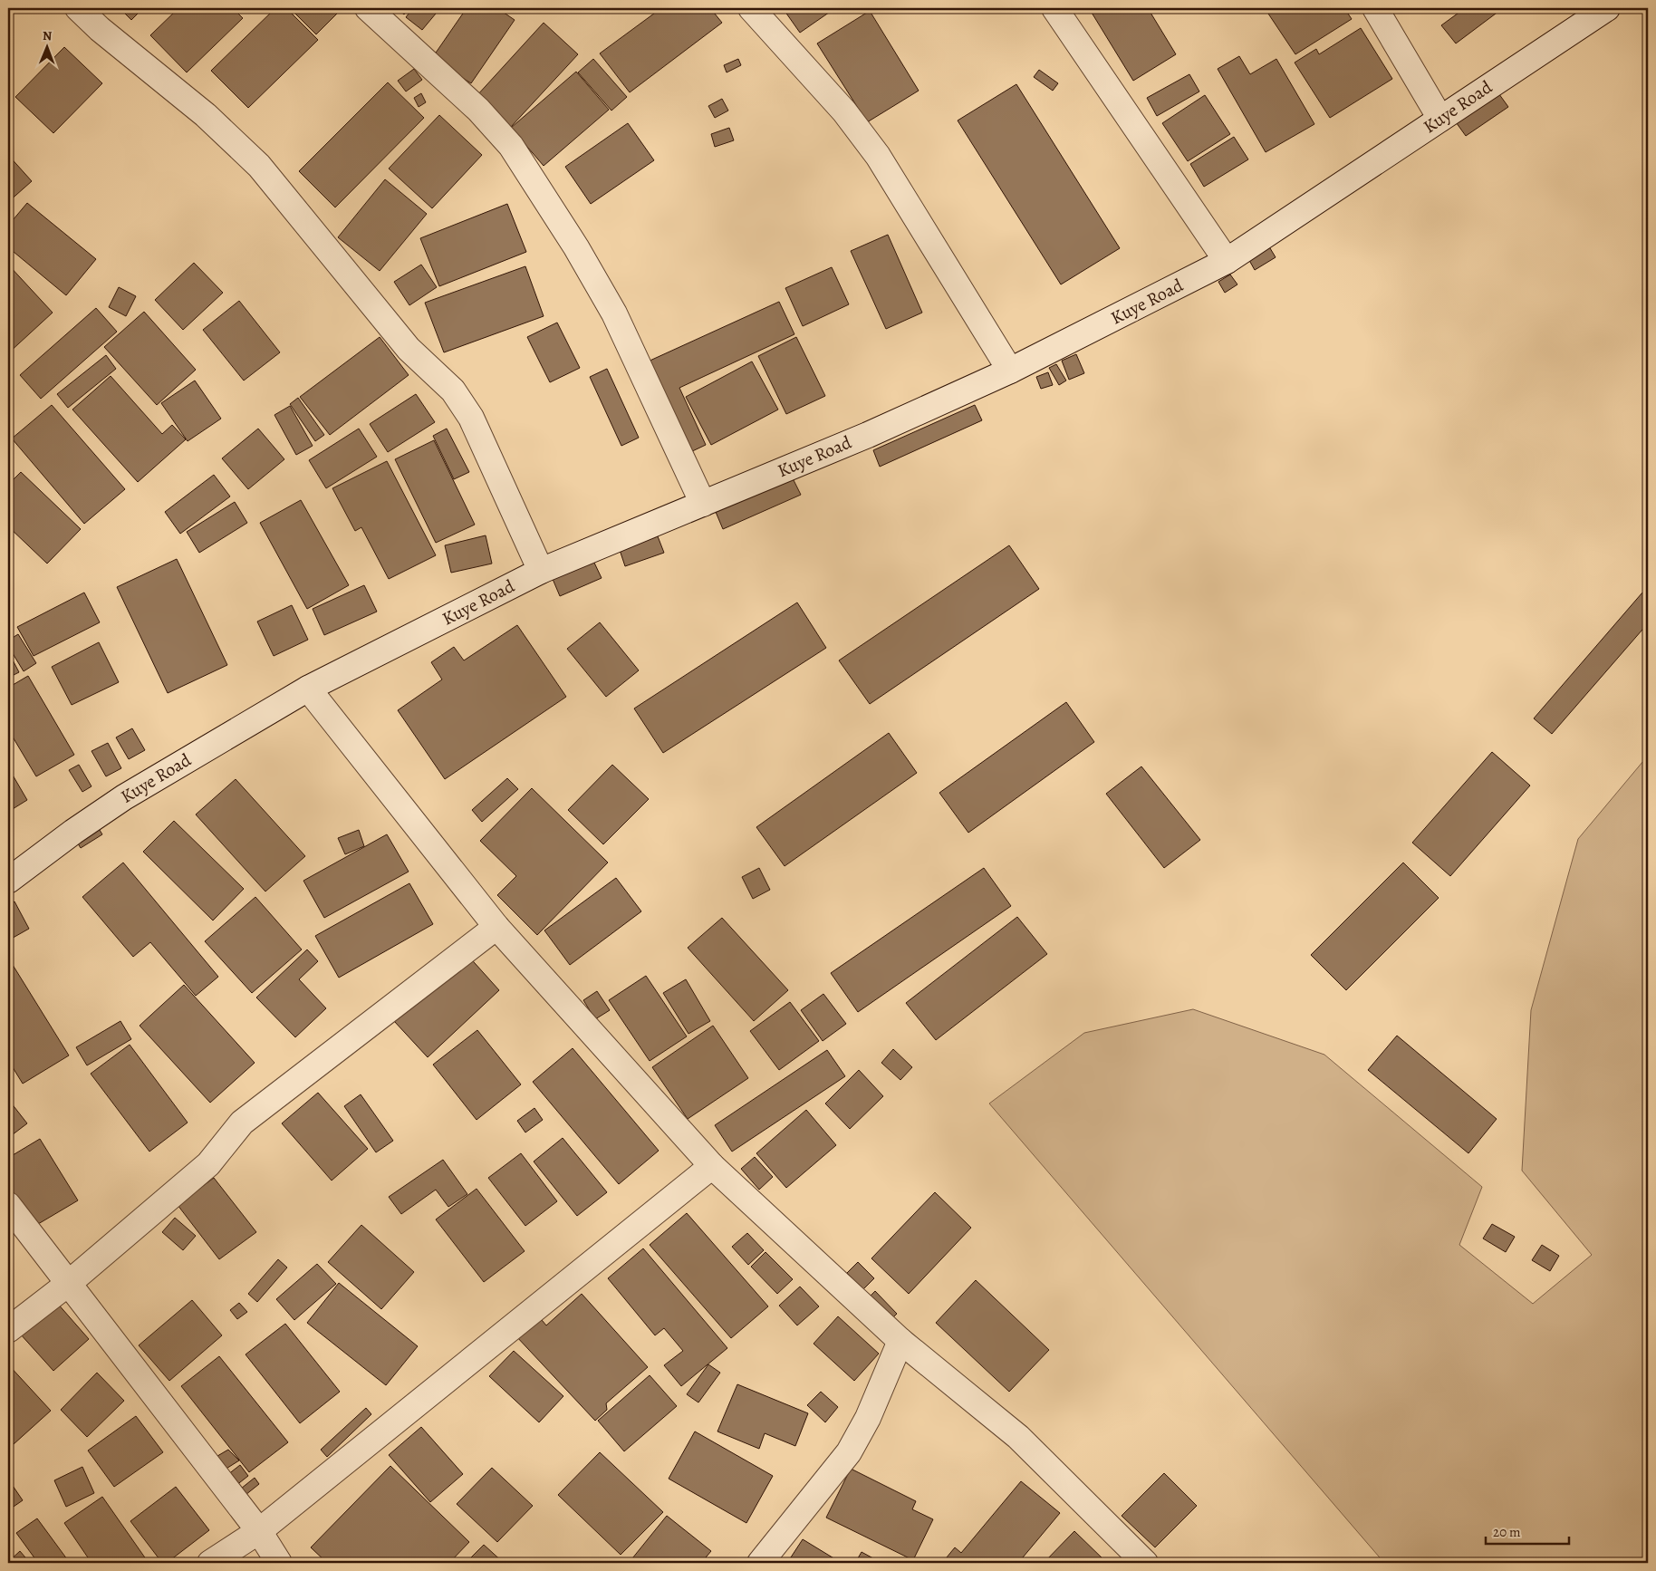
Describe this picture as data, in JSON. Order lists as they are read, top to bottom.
{
  "streets": {
    "street": ["Kuye Road"]
  },
  "scale_bar": "20 m",
  "north": "top"
}
